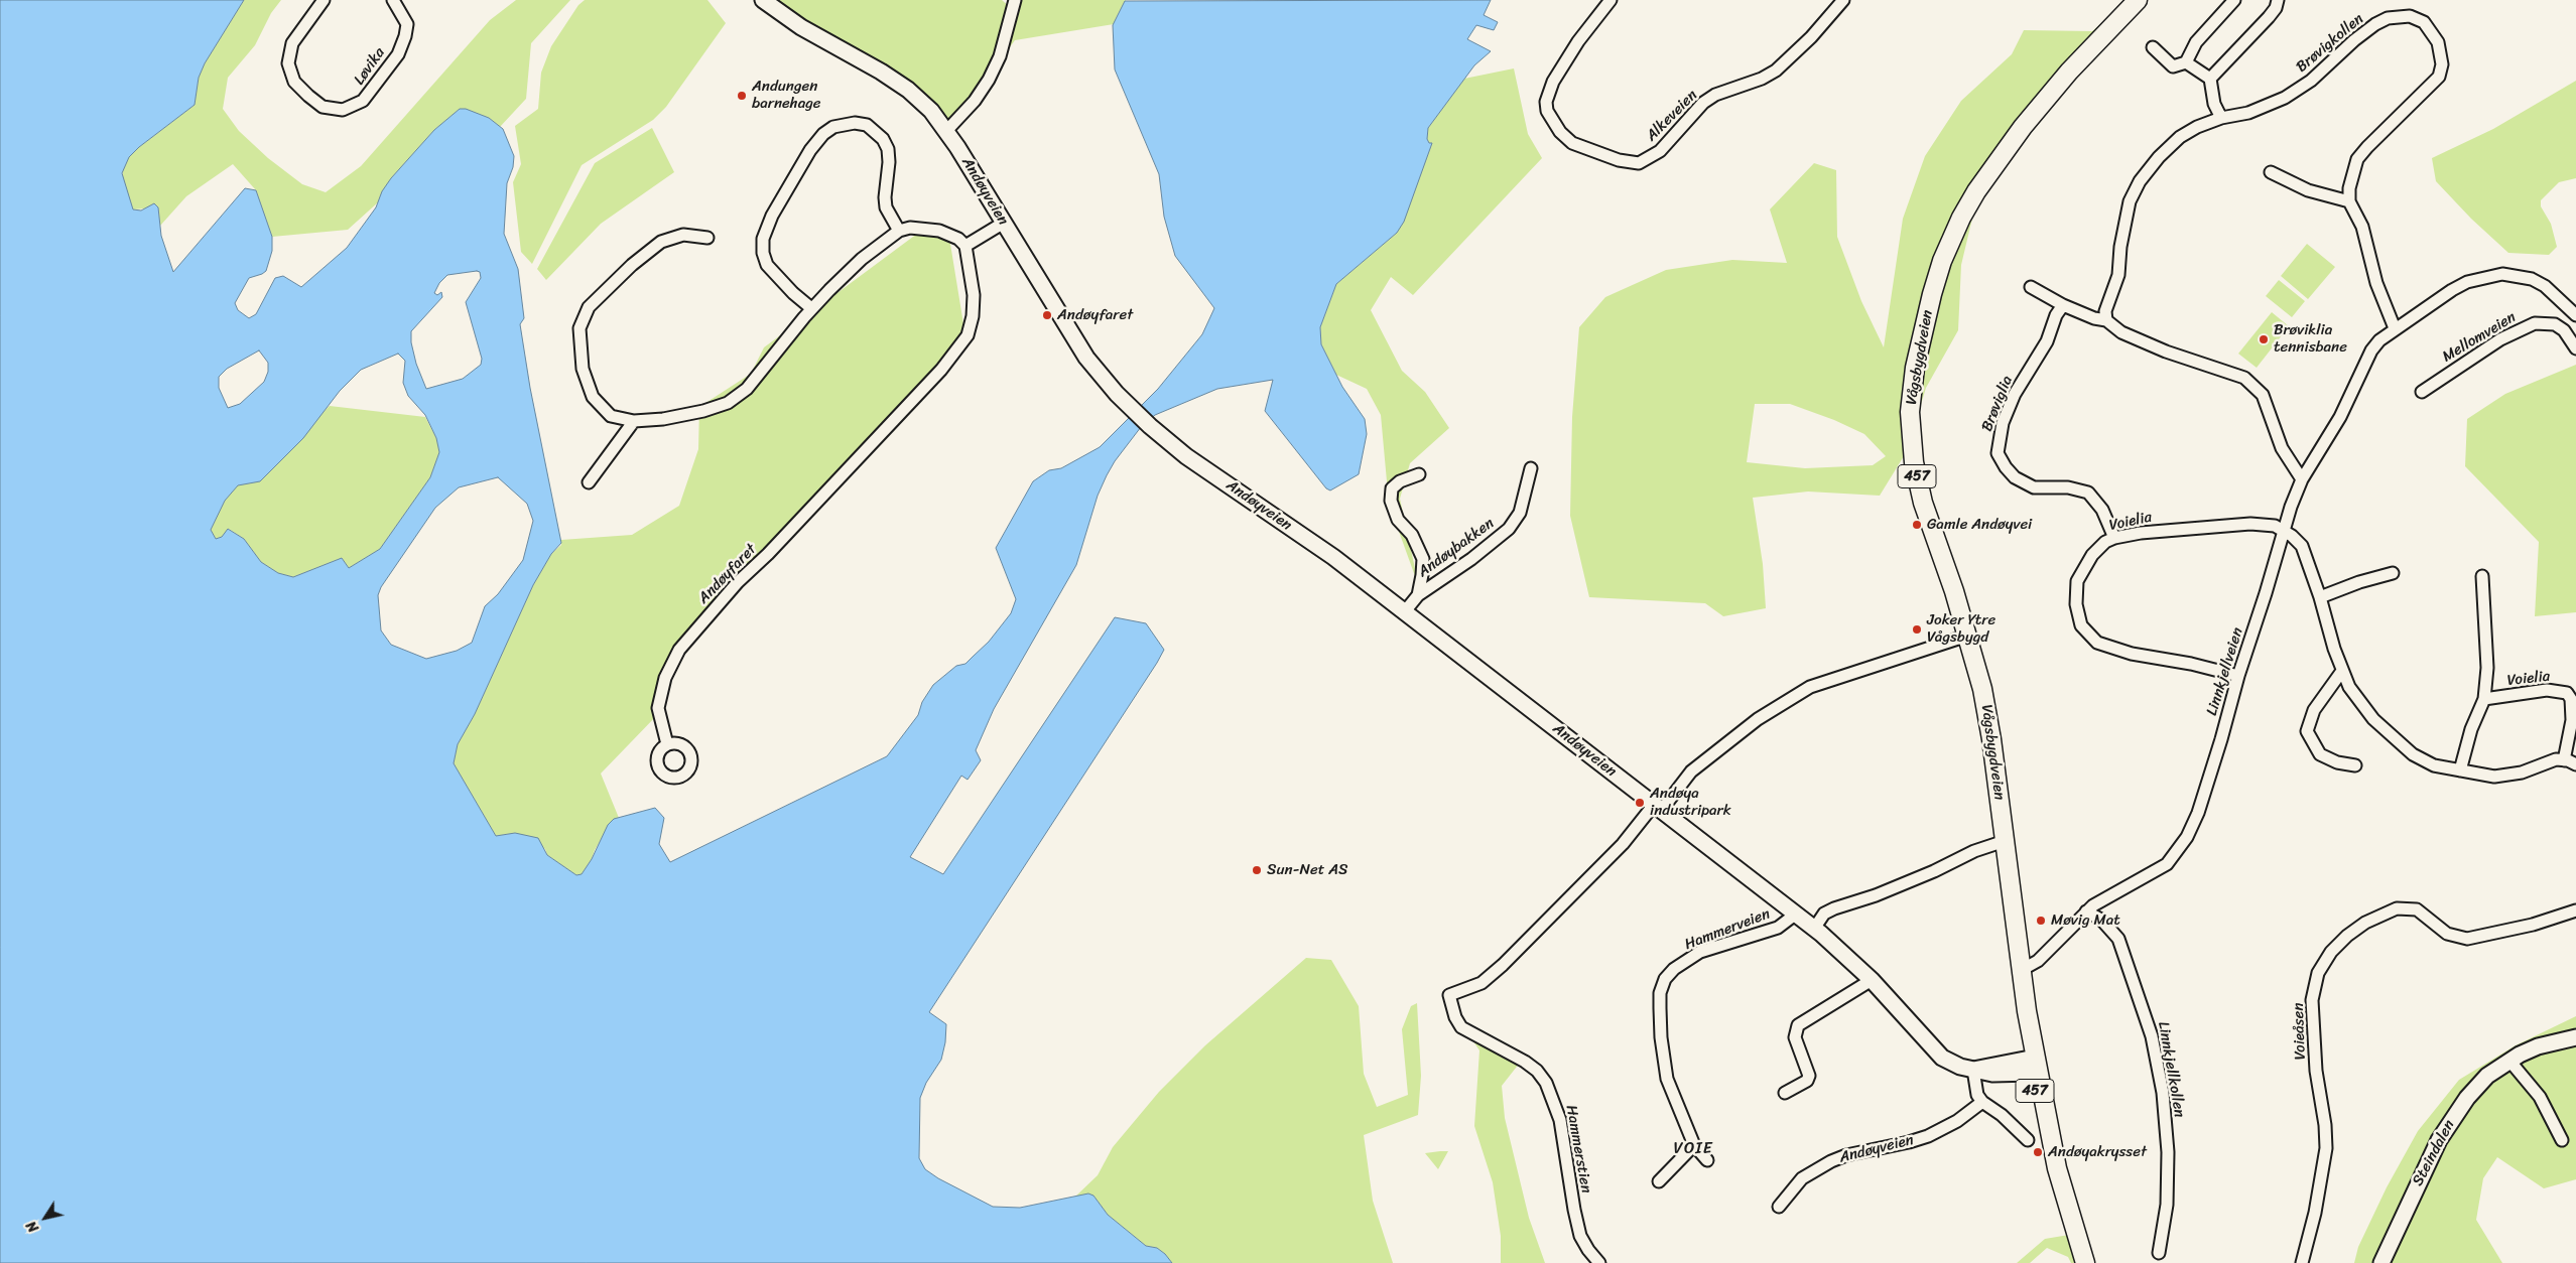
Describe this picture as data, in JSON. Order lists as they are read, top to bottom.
{
  "streets": {
    "main road": ["Vågsbygdveien", "457"],
    "street": [
      "Brøvigkollen",
      "Løvika",
      "Alkeveien",
      "Andøyveien",
      "Mellomveien",
      "Brøviglia",
      "Voielia",
      "Andøybakken",
      "Andøyfaret",
      "Linnkjellveien",
      "Hammerveien",
      "Voieåsen",
      "Linnkjellkollen",
      "Hammerstien",
      "Steindalen"
    ]
  },
  "crossings": [
    ["Andøyveien", "Andøybakken"],
    ["Andøyveien", "Hammerveien"],
    ["Andøyveien", "Hammerstien"],
    ["Vågsbygdveien", "Linnkjellveien"],
    ["Brøviglia", "Voielia"],
    ["Voielia", "Linnkjellveien"],
    ["Linnkjellveien", "Linnkjellkollen"]
  ],
  "districts": ["VOIE"],
  "places": [
    "Andungen barnehage",
    "Andøyfaret",
    "Brøviklia tennisbane",
    "Gamle Andøyvei",
    "Joker Ytre Vågsbygd",
    "Andøya industripark",
    "Sun-Net AS",
    "Møvig Mat",
    "Andøyakrysset"
  ],
  "north": "bottom left"
}
